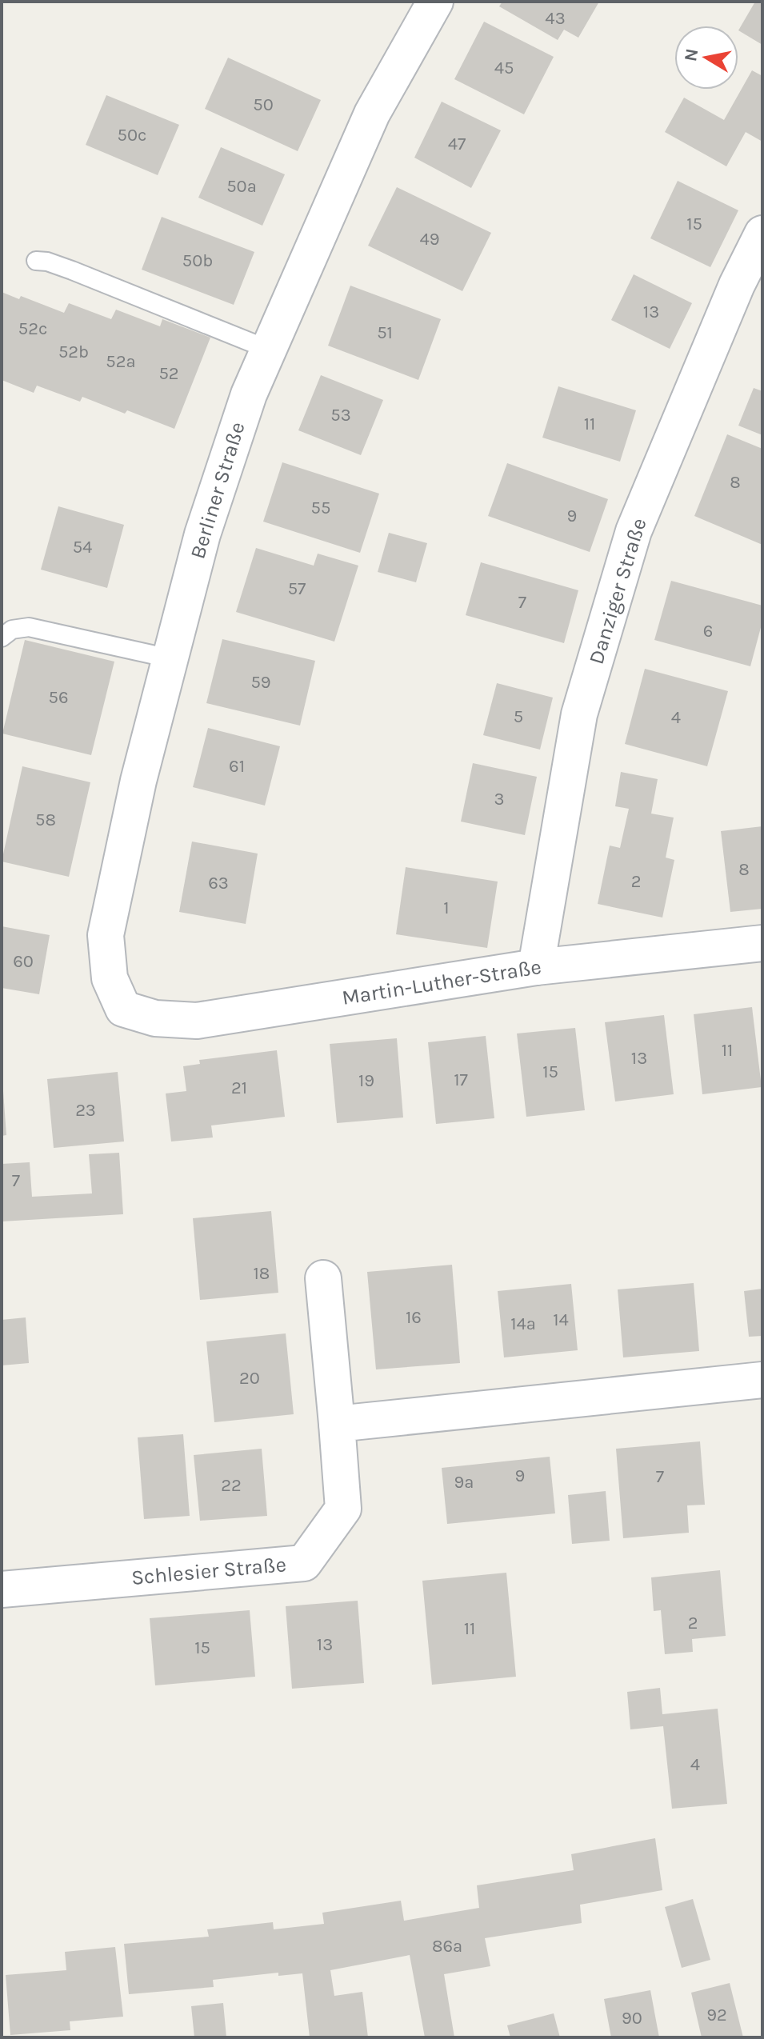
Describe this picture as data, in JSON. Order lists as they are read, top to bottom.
{
  "streets": {
    "street": [
      "Berliner Straße",
      "Danziger Straße",
      "Martin-Luther-Straße",
      "Schlesier Straße"
    ]
  },
  "crossings": [
    ["Berliner Straße", "Martin-Luther-Straße"],
    ["Danziger Straße", "Martin-Luther-Straße"]
  ],
  "house_numbers": [
    "43",
    "45",
    "50",
    "50c",
    "47",
    "50a",
    "15",
    "49",
    "50b",
    "13",
    "52c",
    "51",
    "52b",
    "52a",
    "52",
    "53",
    "11",
    "8",
    "55",
    "9",
    "54",
    "57",
    "7",
    "6",
    "59",
    "56",
    "5",
    "4",
    "61",
    "3",
    "58",
    "8",
    "2",
    "63",
    "1",
    "60",
    "11",
    "13",
    "15",
    "17",
    "19",
    "21",
    "23",
    "7",
    "18",
    "16",
    "14",
    "14a",
    "20",
    "9",
    "7",
    "9a",
    "22",
    "2",
    "11",
    "13",
    "15",
    "4",
    "86a",
    "92",
    "90"
  ],
  "north": "left"
}
